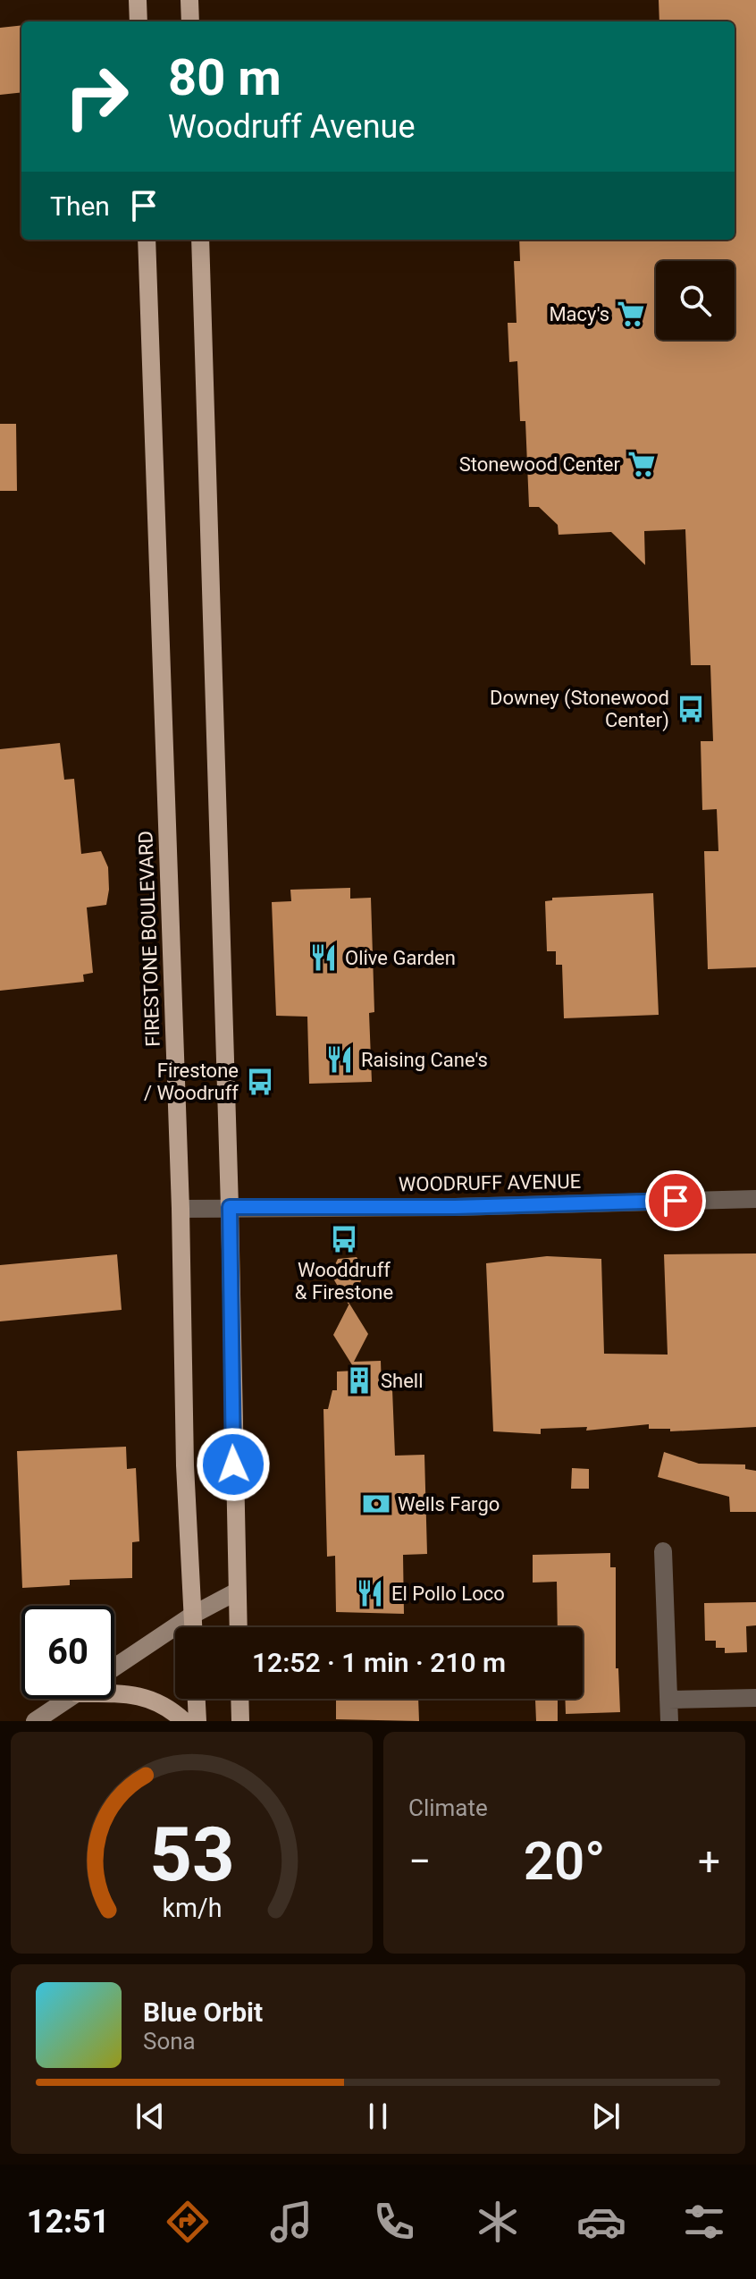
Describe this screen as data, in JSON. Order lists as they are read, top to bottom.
{
  "streets": {
    "main road": ["FIRESTONE BOULEVARD"],
    "street": ["WOODRUFF AVENUE"]
  },
  "crossings": [
    ["FIRESTONE BOULEVARD", "WOODRUFF AVENUE"]
  ],
  "places": {
    "supermarket": ["Macy's", "Stonewood Center"],
    "bus stop": ["Downey (Stonewood Center)", "Firestone / Woodruff", "Wooddruff & Firestone"],
    "restaurant": ["Olive Garden", "Raising Cane's", "El Pollo Loco"],
    "building": ["Shell"],
    "bank": ["Wells Fargo"]
  },
  "page": {
    "turn": ["80 m", "Woodruff Avenue"],
    "then": "Then",
    "limit": "60",
    "trip": "12:52 · 1 min · 210 m",
    "tile": "Climate",
    "heat": ["−", "20°", "+"],
    "song": ["Blue Orbit", "Sona"],
    "tabs": "12:51",
    "gauge": ["53", "km/h"]
  }
}
